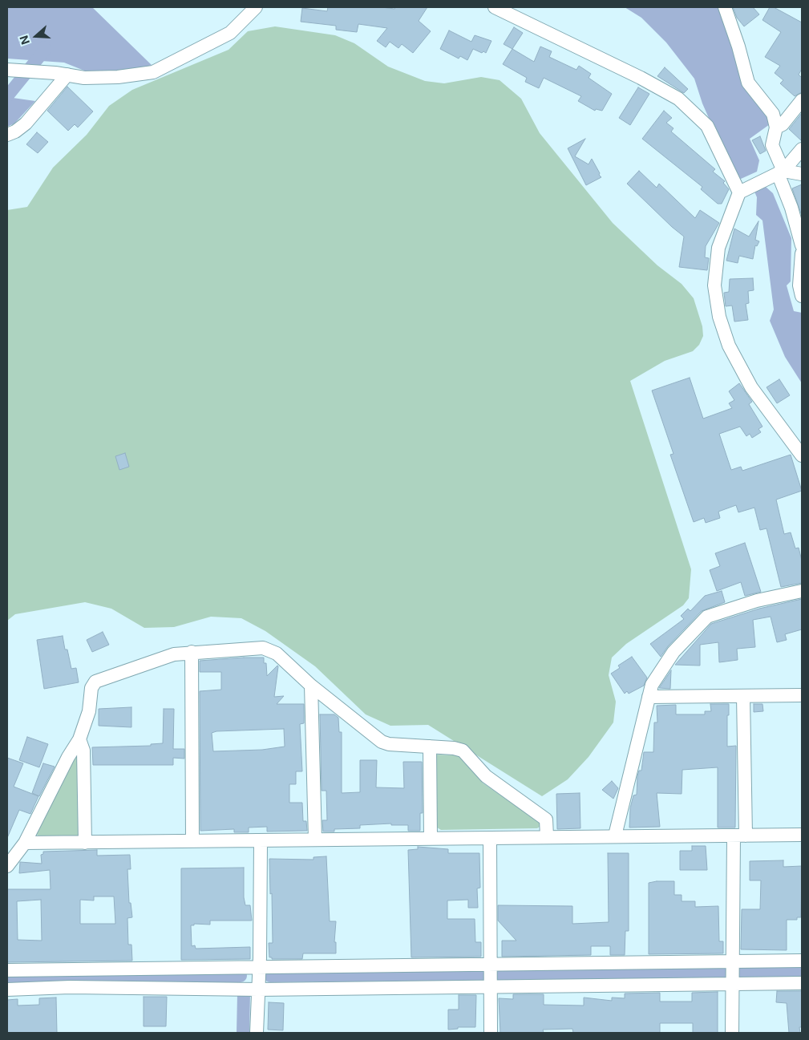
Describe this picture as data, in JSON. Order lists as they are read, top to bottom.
{
  "north": "left"
}
